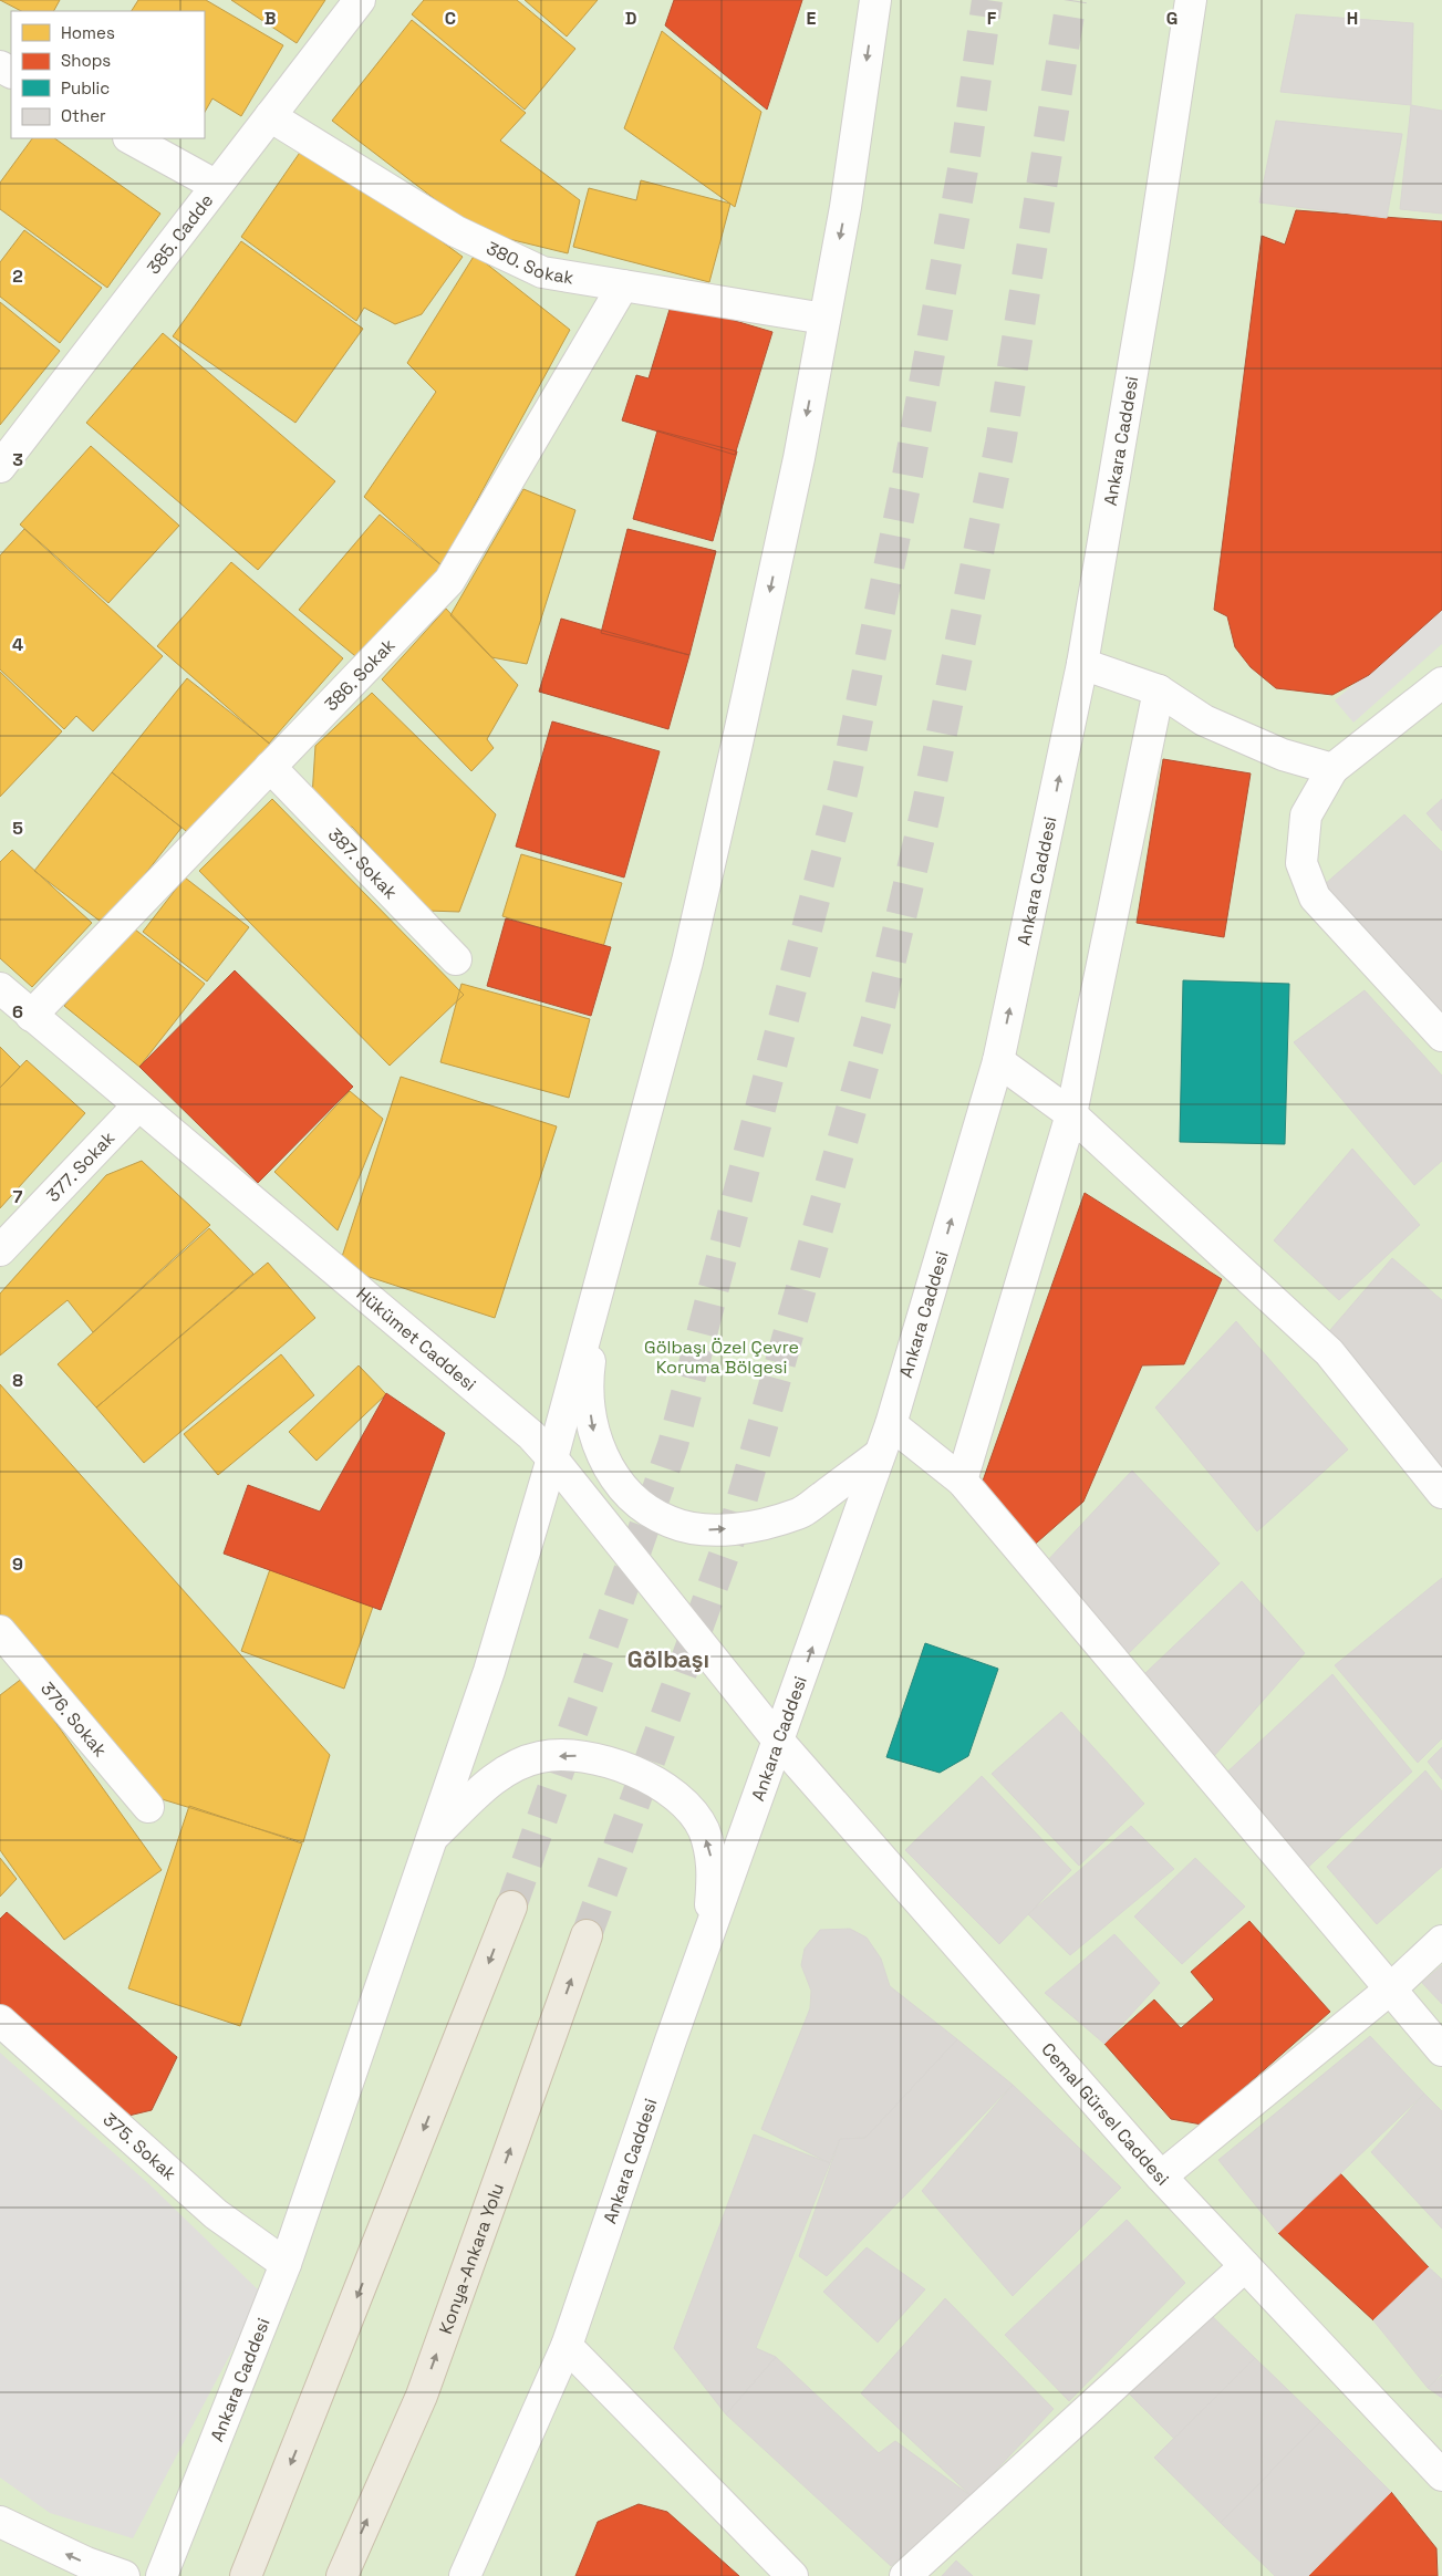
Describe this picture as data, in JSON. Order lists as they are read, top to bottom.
{
  "streets": {
    "highway": ["Konya-Ankara Yolu"],
    "street": [
      "385. Cadde",
      "380. Sokak",
      "Ankara Caddesi",
      "386. Sokak",
      "387. Sokak",
      "377. Sokak",
      "Hükümet Caddesi",
      "376. Sokak",
      "Cemal Gürsel Caddesi",
      "375. Sokak"
    ]
  },
  "crossings": [
    ["385. Cadde", "380. Sokak"],
    ["380. Sokak", "Ankara Caddesi"],
    ["380. Sokak", "386. Sokak"],
    ["Ankara Caddesi", "Hükümet Caddesi"],
    ["Ankara Caddesi", "Cemal Gürsel Caddesi"],
    ["Ankara Caddesi", "375. Sokak"],
    ["386. Sokak", "387. Sokak"],
    ["386. Sokak", "Hükümet Caddesi"],
    ["377. Sokak", "Hükümet Caddesi"],
    ["Hükümet Caddesi", "Cemal Gürsel Caddesi"]
  ],
  "districts": ["Gölbaşı"],
  "parks": ["Gölbaşı Özel Çevre Koruma Bölgesi"],
  "legend": [
    "Homes",
    "Shops",
    "Public",
    "Other"
  ],
  "grid": {
    "columns": [
      "B",
      "C",
      "D",
      "E",
      "F",
      "G",
      "H"
    ],
    "rows": [
      "2",
      "3",
      "4",
      "5",
      "6",
      "7",
      "8",
      "9"
    ]
  }
}
